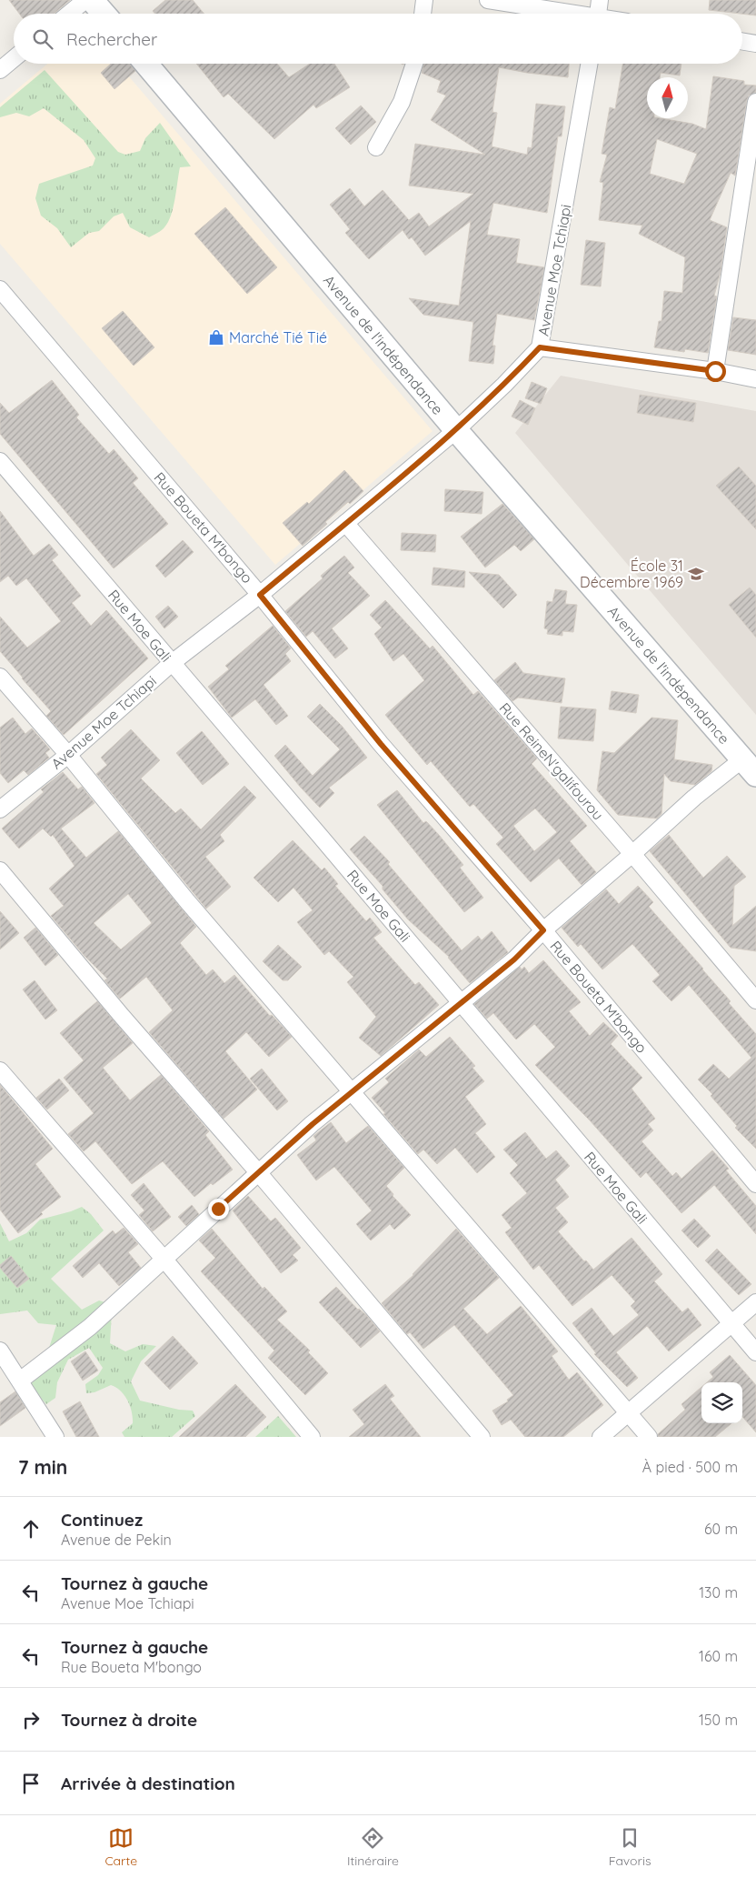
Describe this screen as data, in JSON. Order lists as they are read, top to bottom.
{
  "streets": {
    "street": [
      "Avenue Moe Tchiapi",
      "Avenue de l'indépendance",
      "Rue Boueta M'bongo",
      "Rue Moe Gali",
      "Rue ReineN'galifourou"
    ]
  },
  "crossings": [
    ["Avenue Moe Tchiapi", "Avenue de l'indépendance"],
    ["Avenue Moe Tchiapi", "Rue Boueta M'bongo"],
    ["Avenue Moe Tchiapi", "Rue Moe Gali"],
    ["Avenue Moe Tchiapi", "Rue ReineN'galifourou"]
  ],
  "places": {
    "shop": ["Marché Tié Tié"],
    "school or university": ["École 31 Décembre 1969"]
  },
  "north": "top",
  "page": {
    "search": "Rechercher",
    "heading": ["7 min", "À pied · 500 m"],
    "list": [
      ["Continuez", "Avenue de Pekin", "60 m"],
      ["Tournez à gauche", "Avenue Moe Tchiapi", "130 m"],
      ["Tournez à gauche", "Rue Boueta M'bongo", "160 m"],
      ["Tournez à droite", "150 m"],
      "Arrivée à destination"
    ],
    "nav": ["Carte", "Itinéraire", "Favoris"]
  }
}
